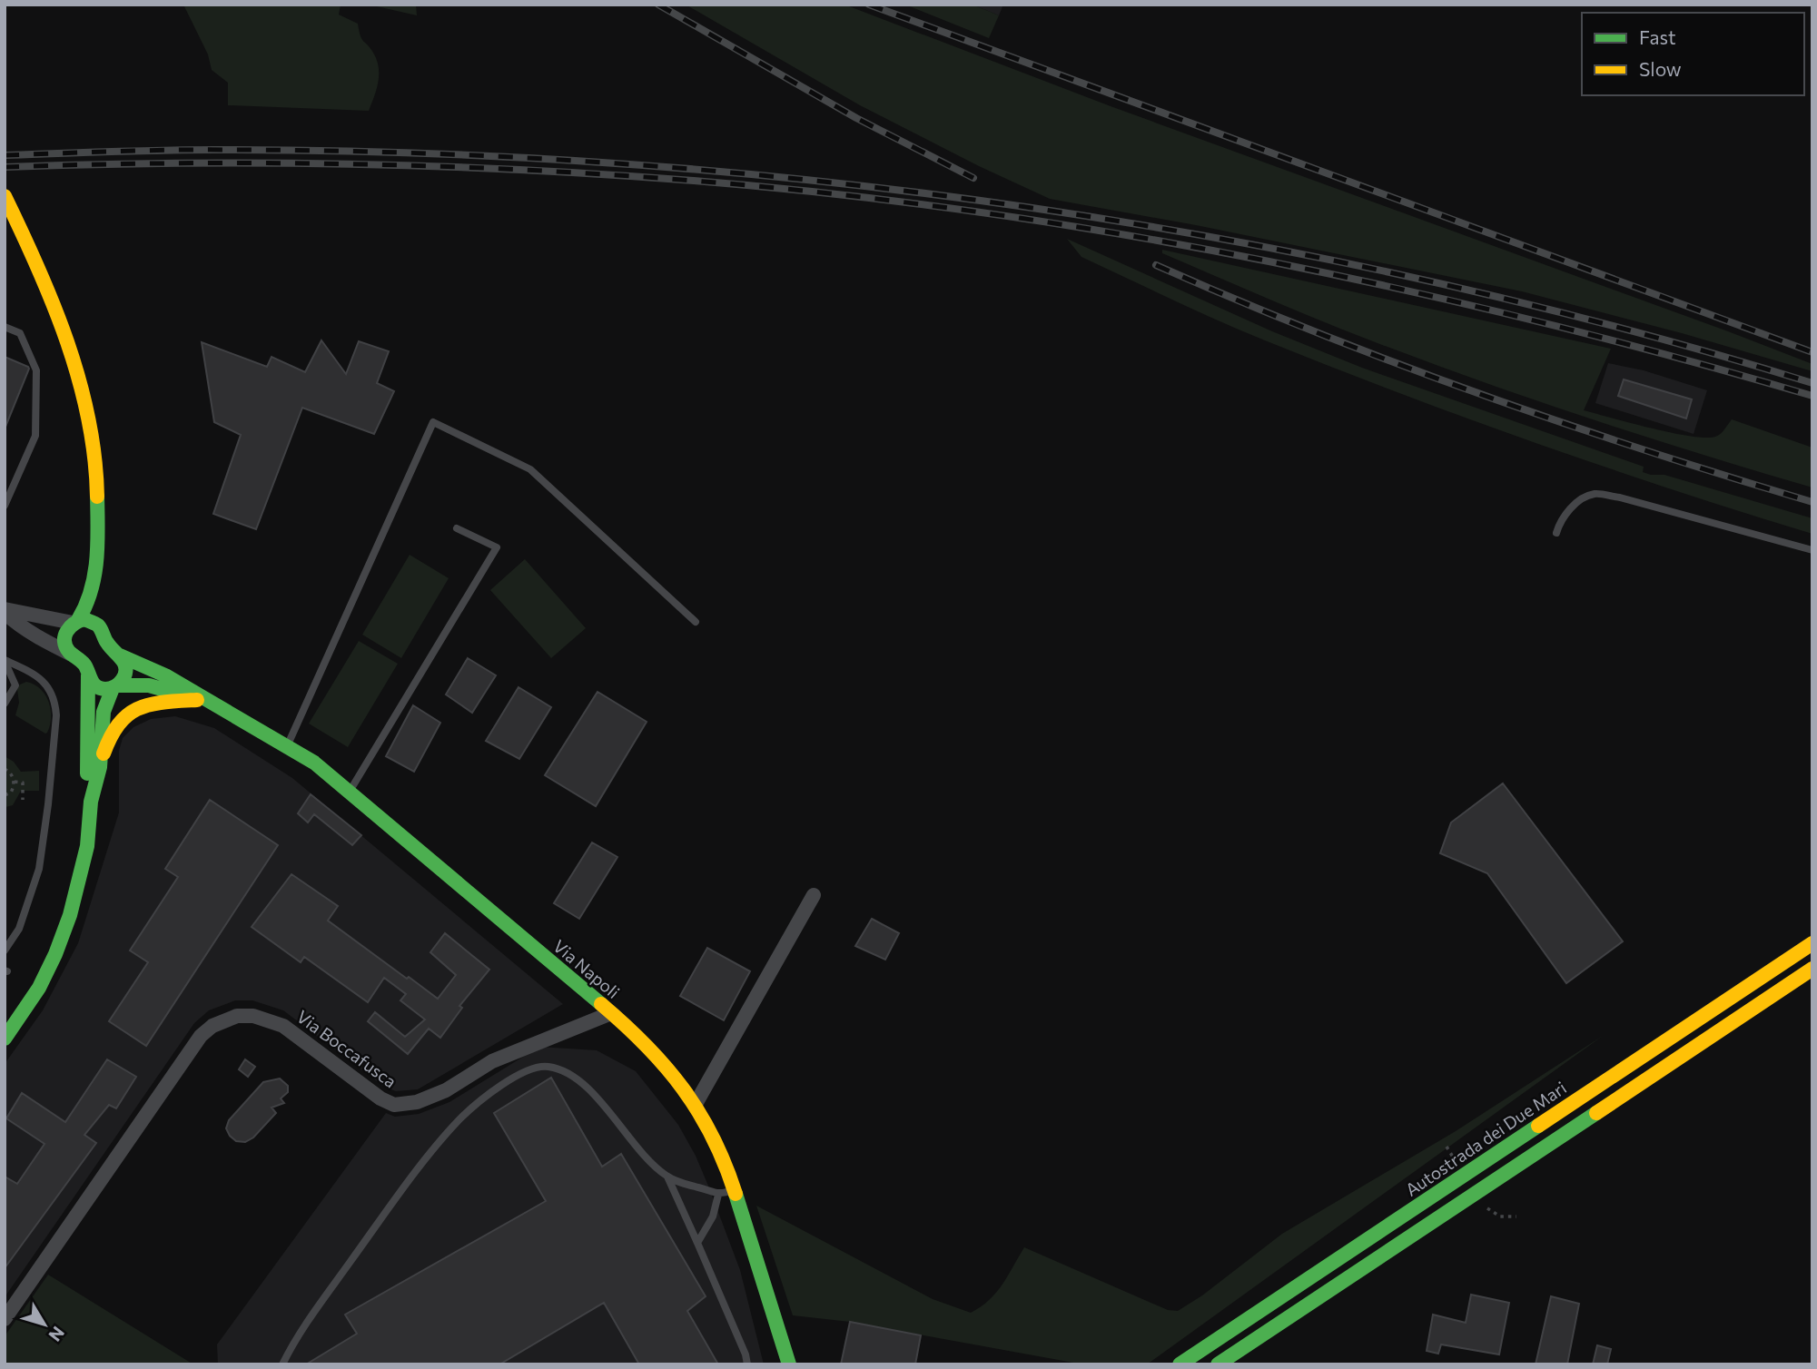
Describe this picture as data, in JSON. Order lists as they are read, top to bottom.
{
  "streets": {
    "main road": ["Via Napoli", "Autostrada dei Due Mari"],
    "street": ["Via Boccafusca"]
  },
  "crossings": [
    ["Via Napoli", "Via Boccafusca"]
  ],
  "legend": ["Fast", "Slow"],
  "north": "bottom right"
}
